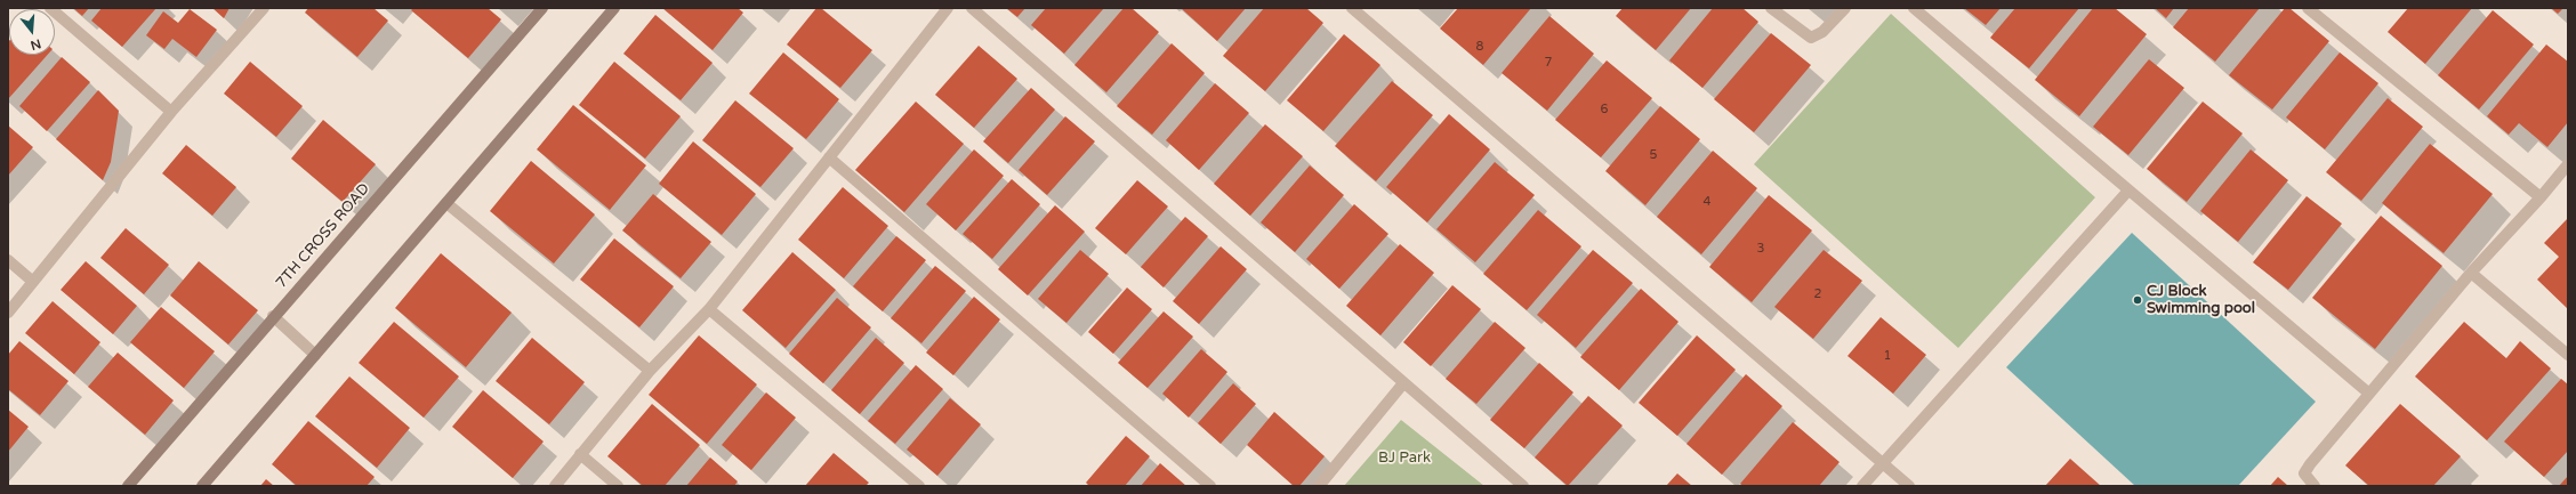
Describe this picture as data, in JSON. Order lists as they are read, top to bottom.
{
  "streets": {
    "street": ["7TH CROSS ROAD"]
  },
  "parks": ["BJ Park"],
  "places": ["CJ Block Swimming pool"],
  "house_numbers": [
    "8",
    "7",
    "6",
    "5",
    "4",
    "3",
    "2",
    "1"
  ],
  "north": "bottom"
}
